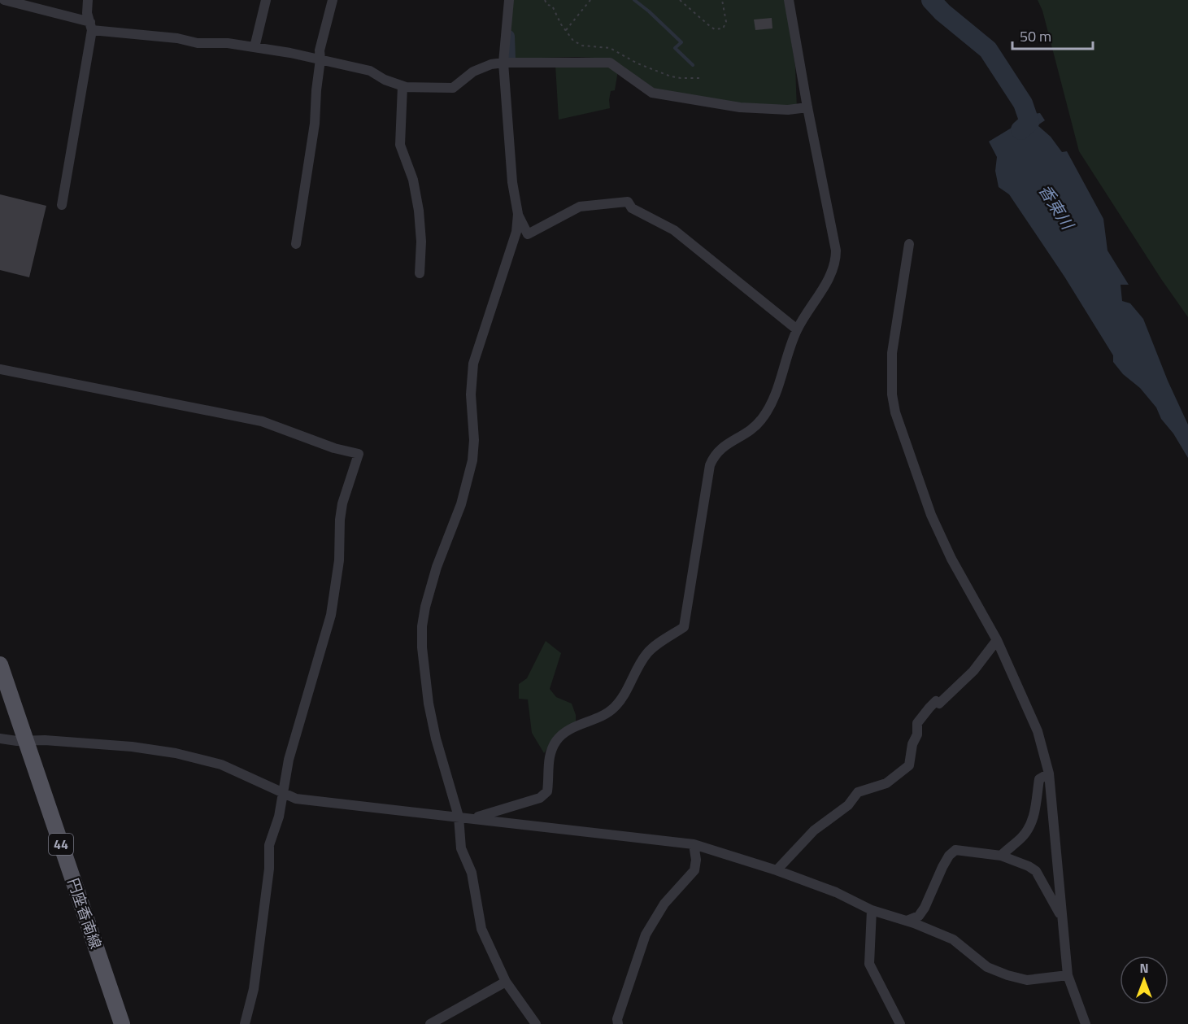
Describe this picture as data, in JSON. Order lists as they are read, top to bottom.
{
  "streets": {
    "main road": ["44", "円座香南線"]
  },
  "water": ["香東川"],
  "scale_bar": "50 m",
  "north": "top"
}
